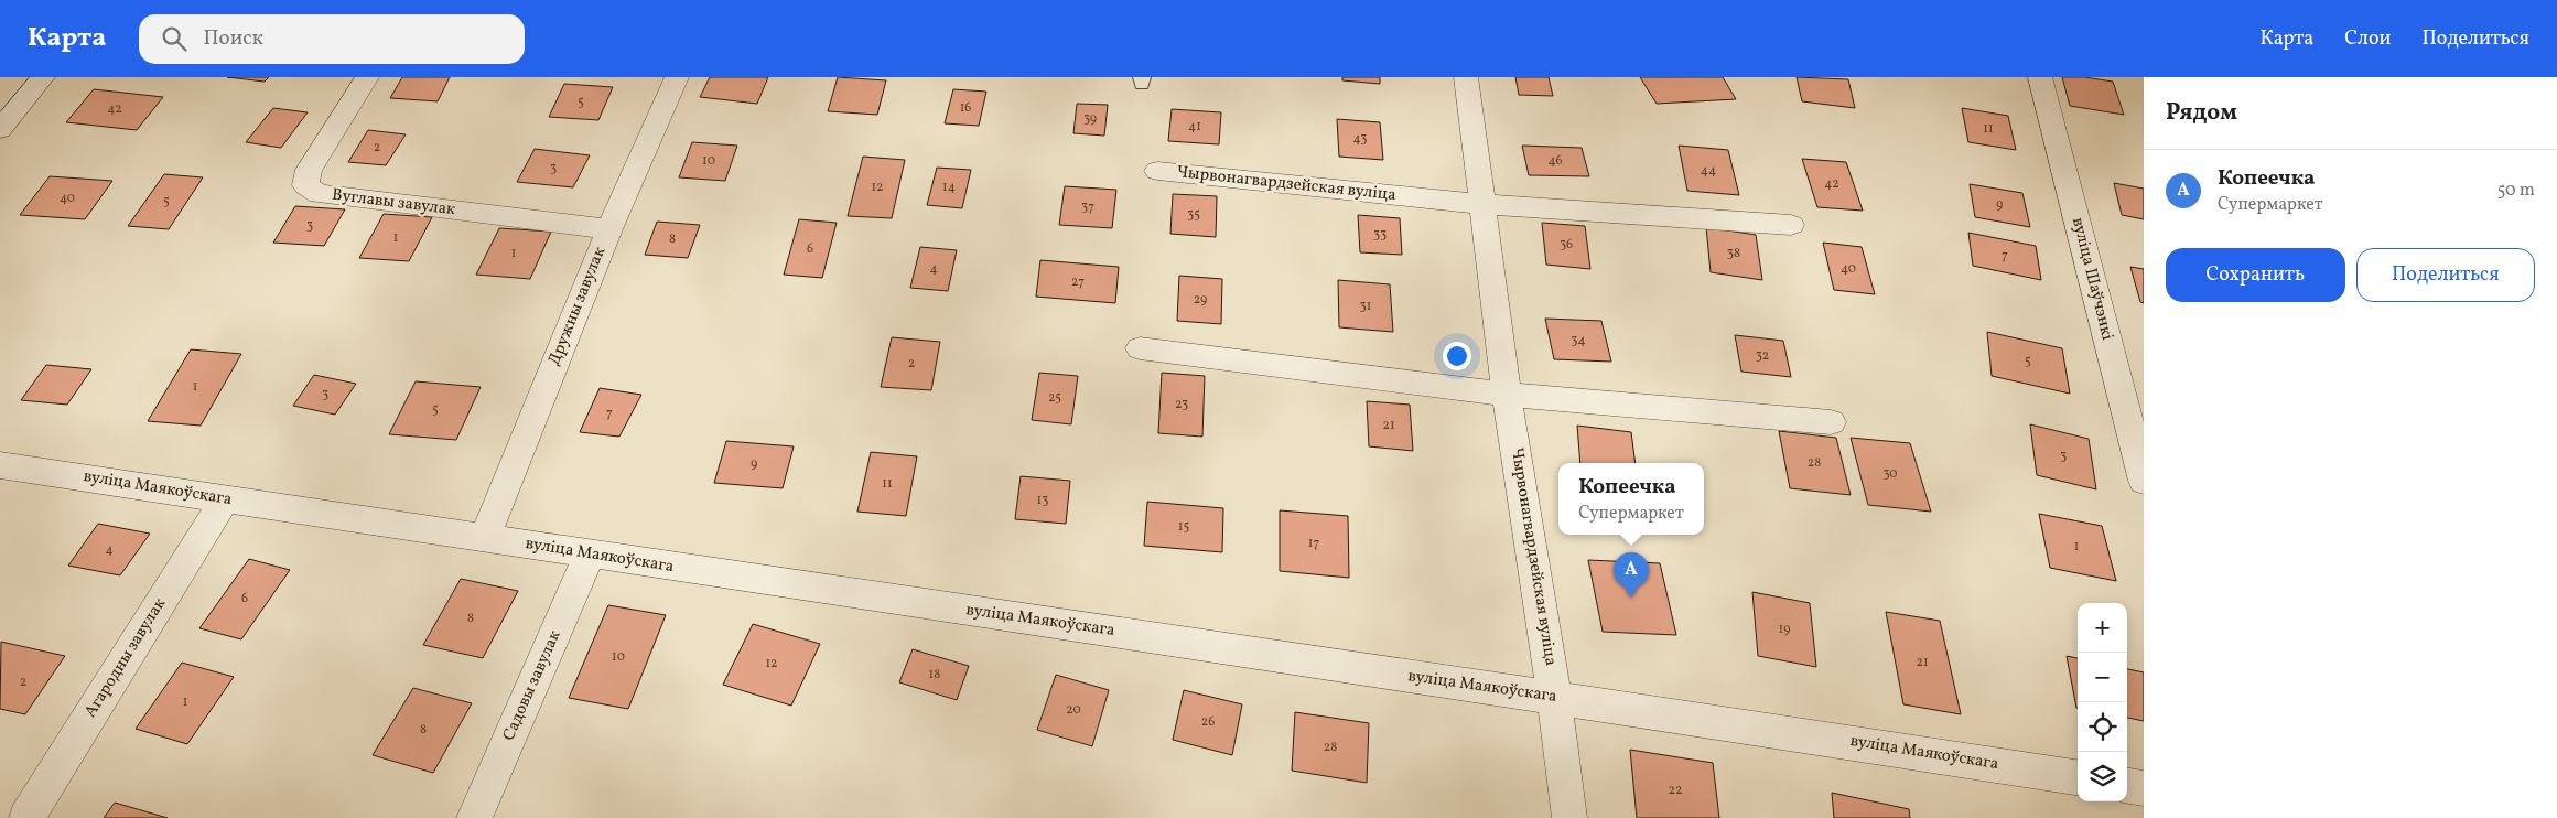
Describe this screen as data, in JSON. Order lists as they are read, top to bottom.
{
  "streets": {
    "street": [
      "Чырвонагвардзейская вуліца",
      "Вуглавы завулак",
      "вуліца Шаўчэнкі",
      "Дружны завулак",
      "вуліца Маякоўскага",
      "Агародны завулак",
      "Садовы завулак"
    ]
  },
  "crossings": [
    ["Чырвонагвардзейская вуліца", "вуліца Маякоўскага"],
    ["Вуглавы завулак", "Дружны завулак"],
    ["Дружны завулак", "вуліца Маякоўскага"],
    ["вуліца Маякоўскага", "Агародны завулак"],
    ["вуліца Маякоўскага", "Садовы завулак"]
  ],
  "house_numbers": [
    "5",
    "16",
    "42",
    "39",
    "41",
    "11",
    "43",
    "2",
    "10",
    "46",
    "3",
    "44",
    "42",
    "12",
    "14",
    "40",
    "5",
    "9",
    "37",
    "35",
    "3",
    "33",
    "1",
    "8",
    "36",
    "6",
    "1",
    "38",
    "7",
    "4",
    "40",
    "27",
    "29",
    "31",
    "34",
    "32",
    "5",
    "2",
    "1",
    "3",
    "25",
    "23",
    "5",
    "7",
    "21",
    "3",
    "28",
    "9",
    "30",
    "11",
    "13",
    "15",
    "17",
    "1",
    "4",
    "6",
    "8",
    "19",
    "10",
    "21",
    "12",
    "18",
    "2",
    "1",
    "20",
    "26",
    "8",
    "28",
    "22"
  ],
  "page": {
    "header": "Карта",
    "search": "Поиск",
    "nav": ["Карта", "Слои", "Поделиться"],
    "heading": "Рядом",
    "list": [
      {
        "mark": "A",
        "name": "Копеечка",
        "note": "Супермаркет",
        "value": "50 m"
      }
    ],
    "buttons": ["Сохранить", "Поделиться"],
    "popup": ["Копеечка", "Супермаркет"],
    "pins": "A",
    "map_buttons": ["+", "−"]
  }
}
